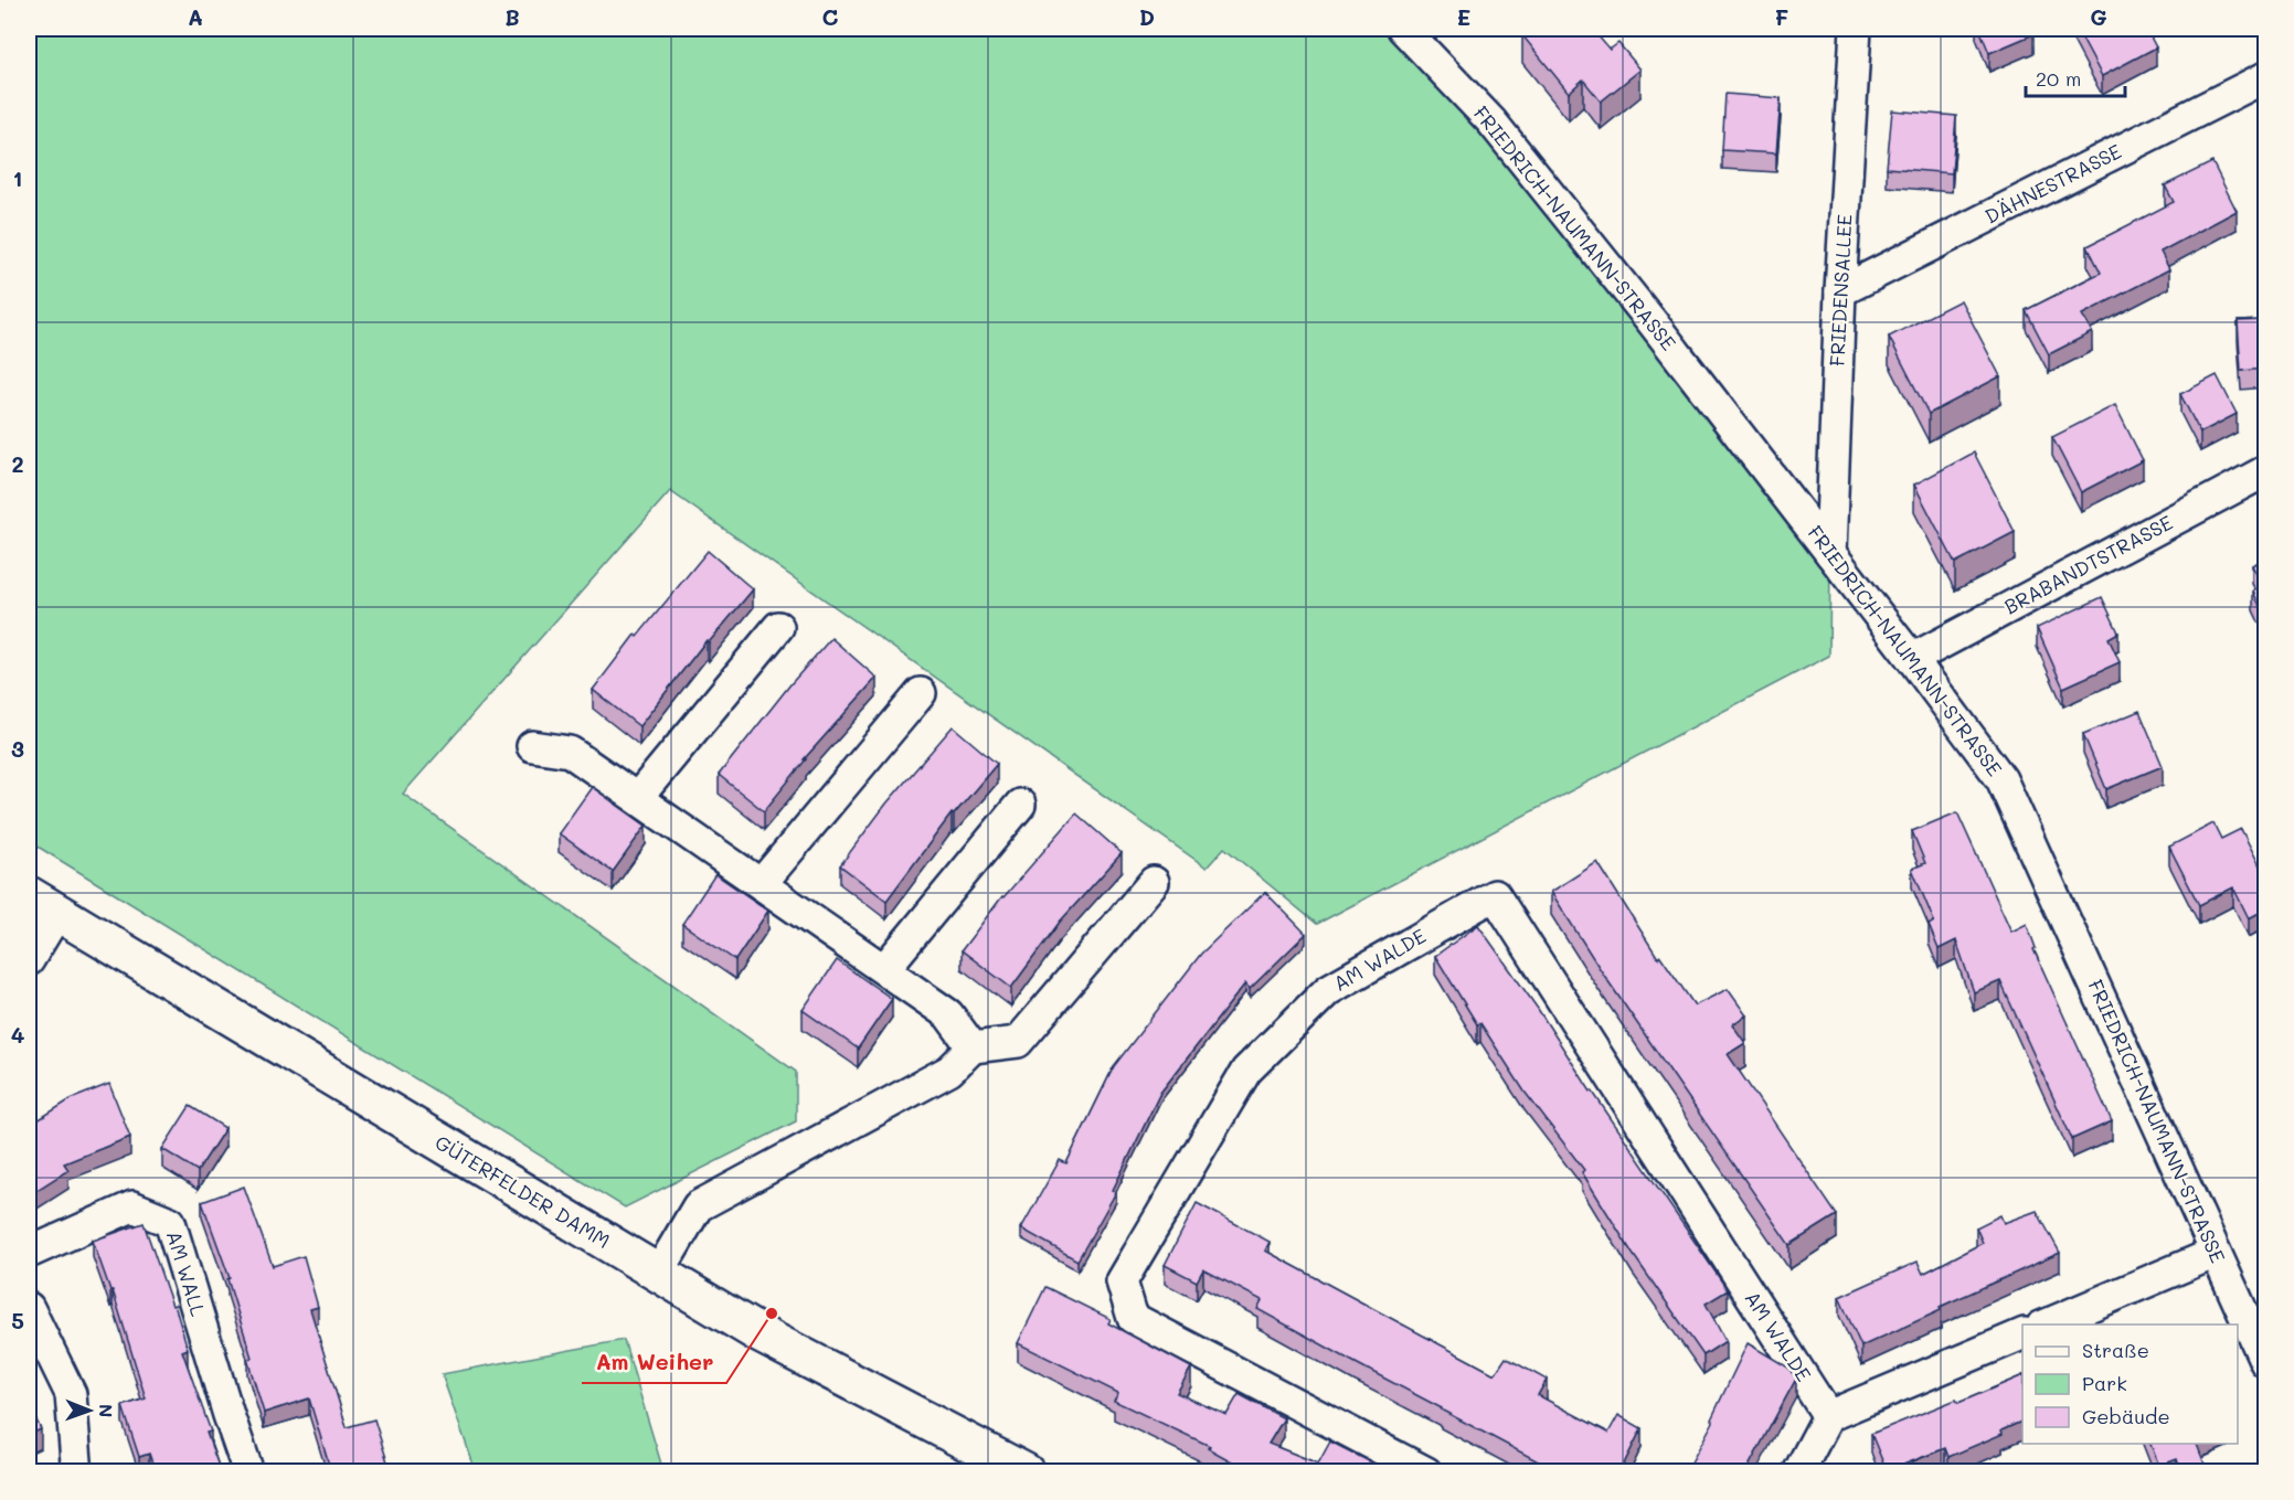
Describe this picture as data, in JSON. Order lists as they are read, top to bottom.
{
  "streets": {
    "street": [
      "DÄHNESTRASSE",
      "FRIEDRICH-NAUMANN-STRASSE",
      "FRIEDENSALLEE",
      "BRABANDTSTRASSE",
      "AM WALDE",
      "GÜTERFELDER DAMM",
      "AM WALL"
    ]
  },
  "crossings": [
    ["DÄHNESTRASSE", "FRIEDENSALLEE"],
    ["FRIEDRICH-NAUMANN-STRASSE", "FRIEDENSALLEE"],
    ["FRIEDRICH-NAUMANN-STRASSE", "BRABANDTSTRASSE"]
  ],
  "places": ["Am Weiher"],
  "legend": ["Straße", "Park", "Gebäude"],
  "scale_bar": "20 m",
  "north": "right",
  "grid": {
    "columns": [
      "A",
      "B",
      "C",
      "D",
      "E",
      "F",
      "G"
    ],
    "rows": [
      "1",
      "2",
      "3",
      "4",
      "5"
    ]
  }
}
